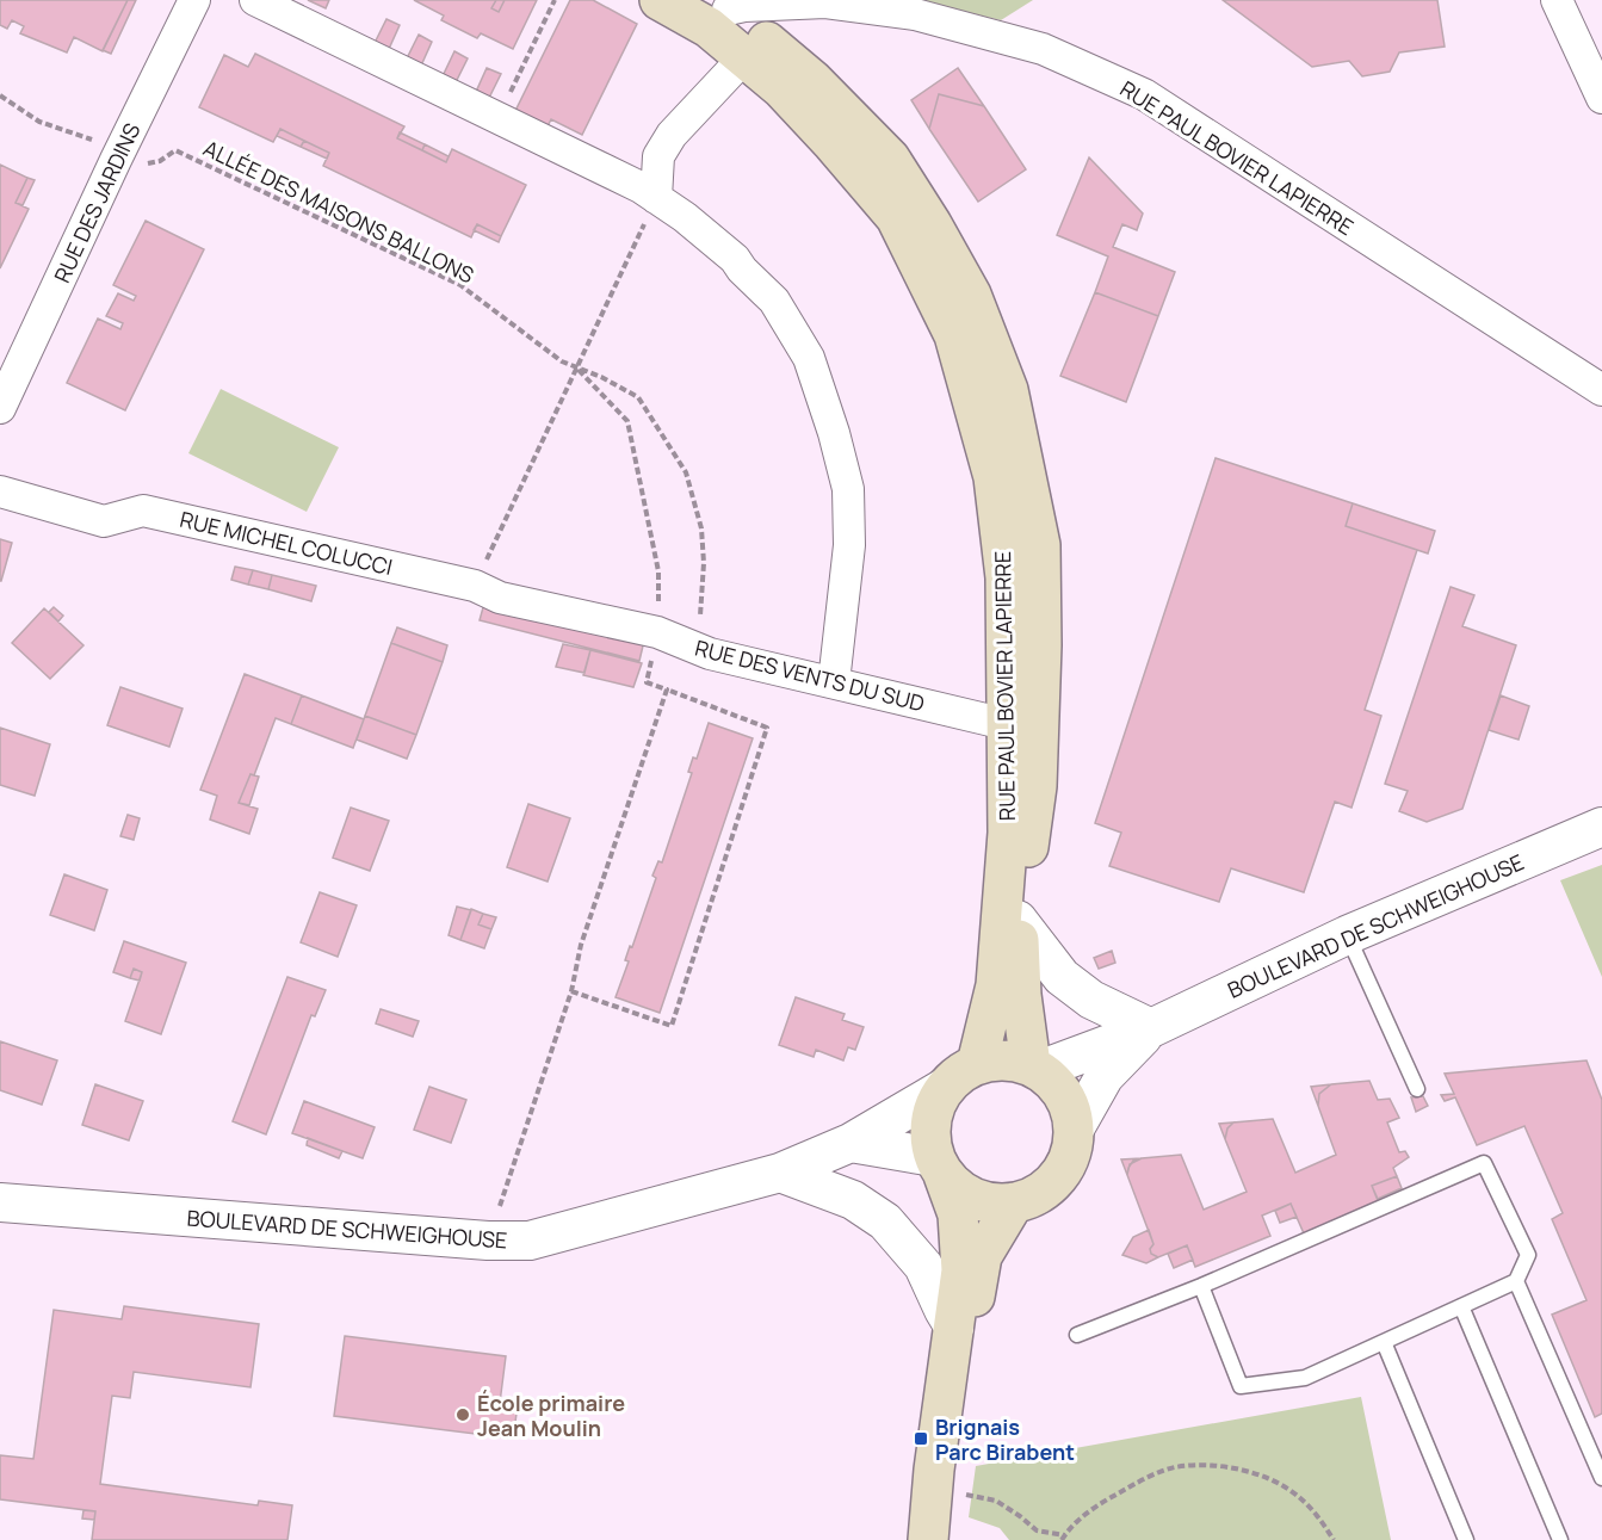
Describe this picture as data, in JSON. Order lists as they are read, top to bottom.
{
  "streets": {
    "main road": ["RUE PAUL BOVIER LAPIERRE"],
    "street": [
      "RUE DES JARDINS",
      "RUE MICHEL COLUCCI",
      "RUE DES VENTS DU SUD",
      "BOULEVARD DE SCHWEIGHOUSE"
    ],
    "path": ["ALLÉE DES MAISONS BALLONS"]
  },
  "crossings": [
    ["RUE PAUL BOVIER LAPIERRE", "RUE DES VENTS DU SUD"],
    ["RUE PAUL BOVIER LAPIERRE", "BOULEVARD DE SCHWEIGHOUSE"],
    ["RUE DES JARDINS", "ALLÉE DES MAISONS BALLONS"],
    ["ALLÉE DES MAISONS BALLONS", "RUE DES VENTS DU SUD"],
    ["RUE MICHEL COLUCCI", "RUE DES VENTS DU SUD"]
  ],
  "places": {
    "other": ["École primaire Jean Moulin"],
    "transit": ["Brignais Parc Birabent"]
  }
}
